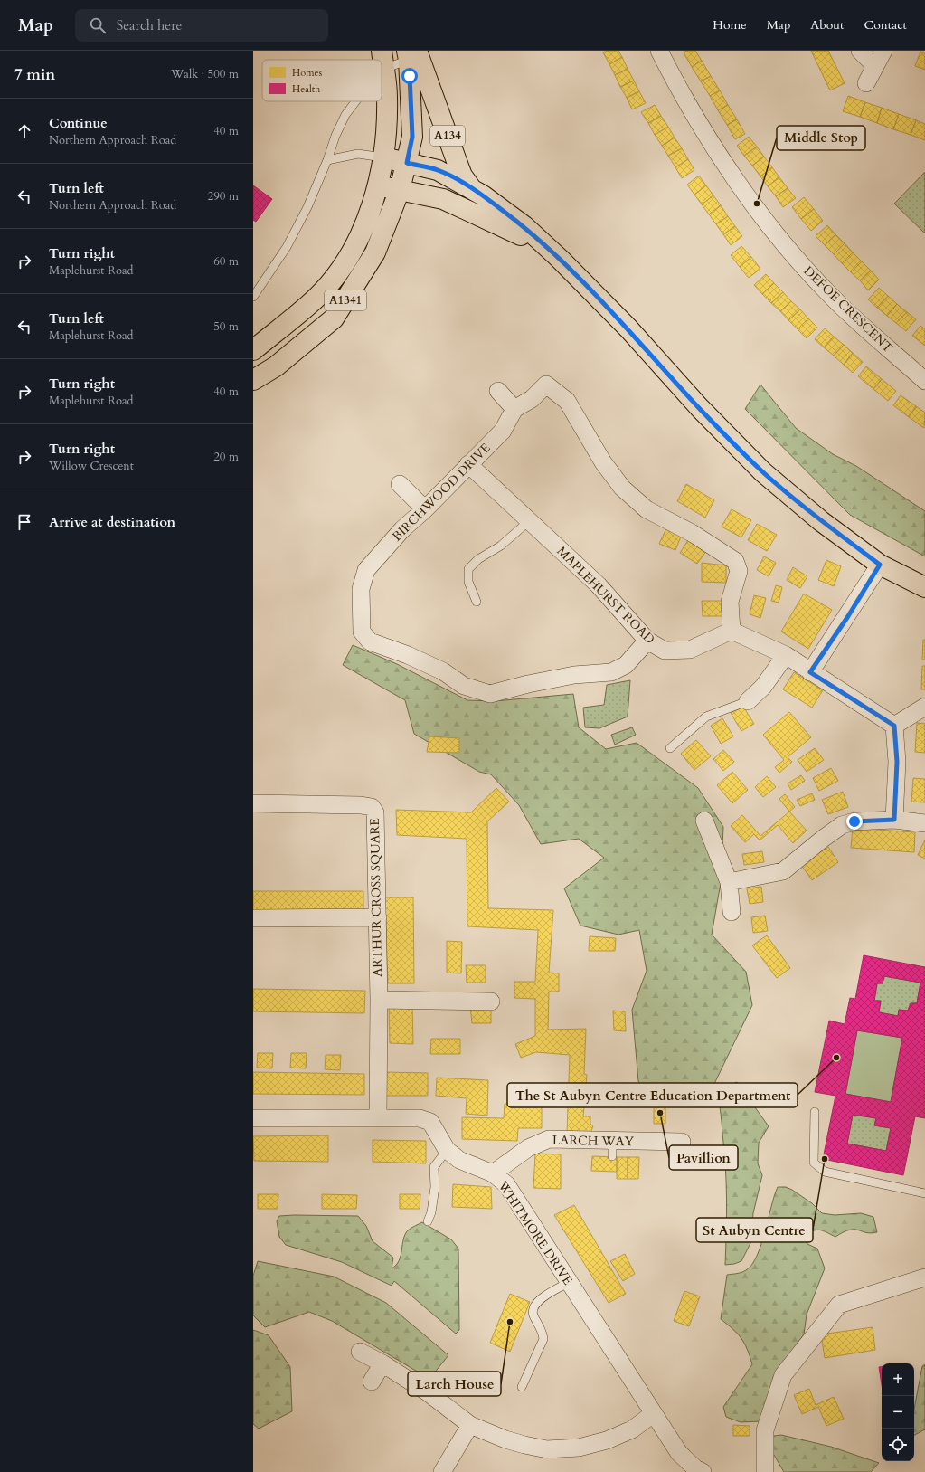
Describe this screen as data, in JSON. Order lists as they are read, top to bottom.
{
  "streets": {
    "main road": ["A134", "A1341"],
    "street": [
      "DEFOE CRESCENT",
      "BIRCHWOOD DRIVE",
      "MAPLEHURST ROAD",
      "ARTHUR CROSS SQUARE",
      "LARCH WAY",
      "WHITMORE DRIVE"
    ]
  },
  "crossings": [
    ["A134", "A1341"],
    ["BIRCHWOOD DRIVE", "MAPLEHURST ROAD"],
    ["ARTHUR CROSS SQUARE", "WHITMORE DRIVE"],
    ["LARCH WAY", "WHITMORE DRIVE"]
  ],
  "places": [
    "Middle Stop",
    "The St Aubyn Centre Education Department",
    "Pavillion",
    "St Aubyn Centre",
    "Larch House"
  ],
  "legend": ["Homes", "Health"],
  "page": {
    "header": "Map",
    "search": "Search here",
    "nav": [
      "Home",
      "Map",
      "About",
      "Contact"
    ],
    "heading": ["7 min", "Walk · 500 m"],
    "list": [
      ["Continue", "Northern Approach Road", "40 m"],
      ["Turn left", "Northern Approach Road", "290 m"],
      ["Turn right", "Maplehurst Road", "60 m"],
      ["Turn left", "Maplehurst Road", "50 m"],
      ["Turn right", "Maplehurst Road", "40 m"],
      ["Turn right", "Willow Crescent", "20 m"],
      "Arrive at destination"
    ],
    "map_buttons": ["+", "−"]
  }
}
